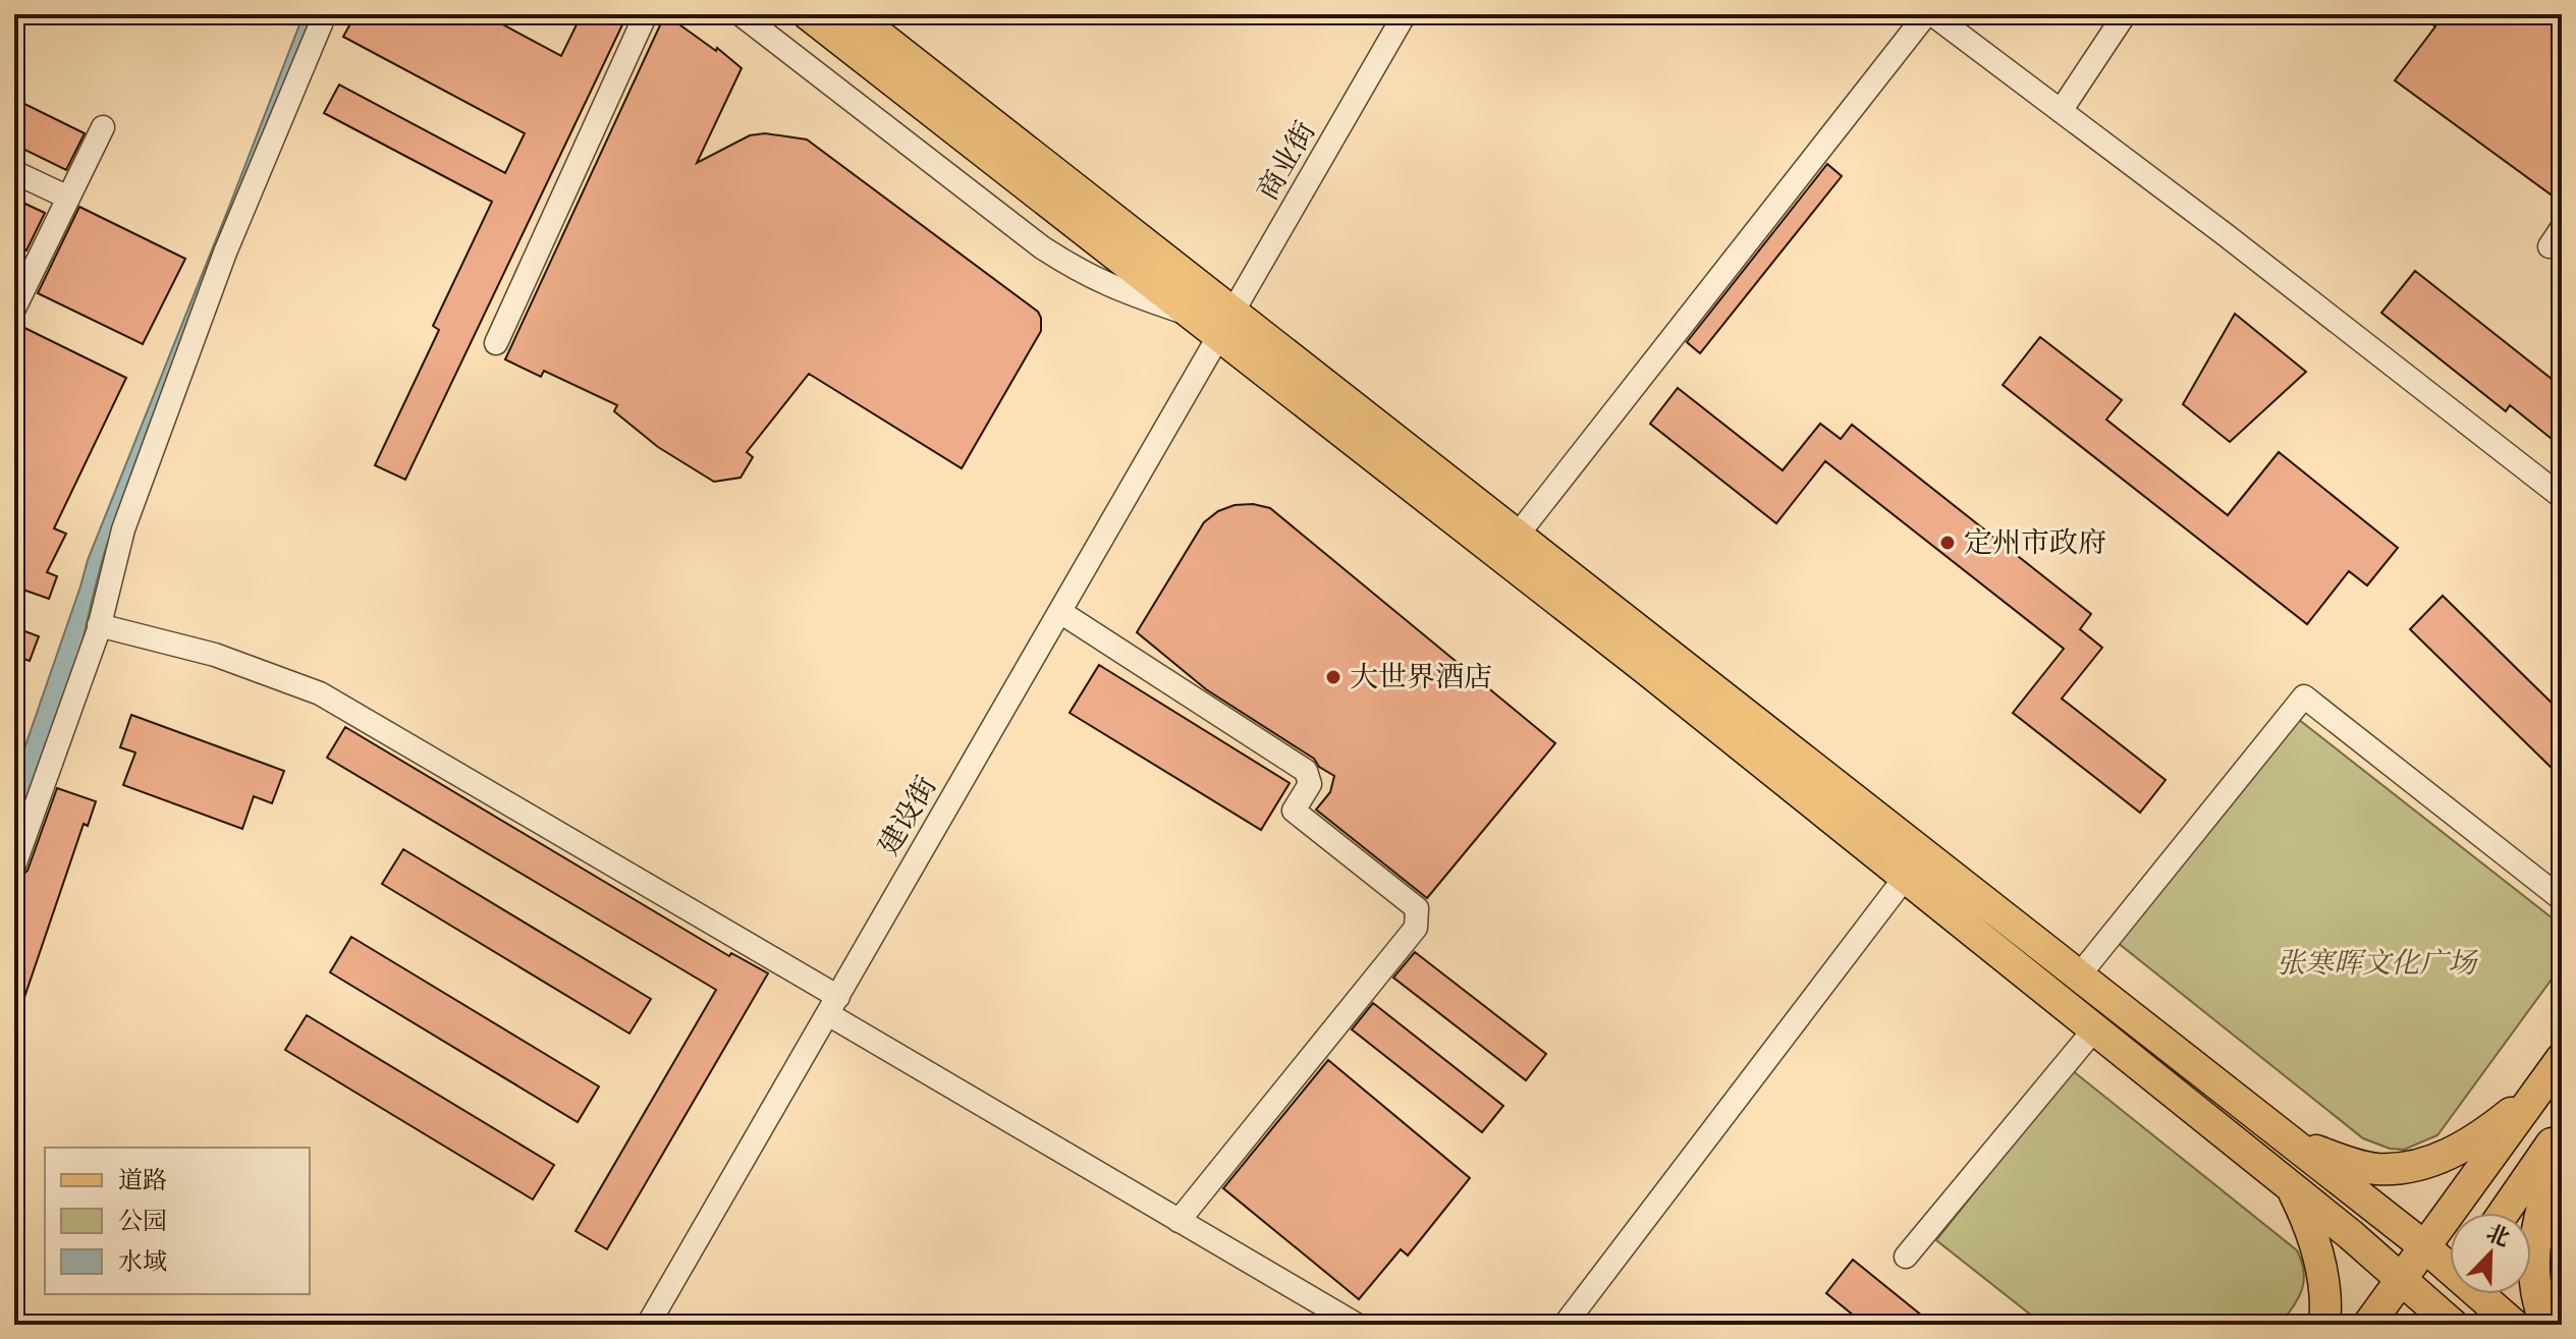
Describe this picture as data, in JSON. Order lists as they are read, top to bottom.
{
  "streets": {
    "street": ["商业街", "建设街"]
  },
  "crossings": [
    ["商业街", "建设街"]
  ],
  "parks": ["张寒晖文化广场"],
  "places": ["定州市政府", "大世界酒店"],
  "legend": ["道路", "公园", "水域"],
  "north": "top right"
}
